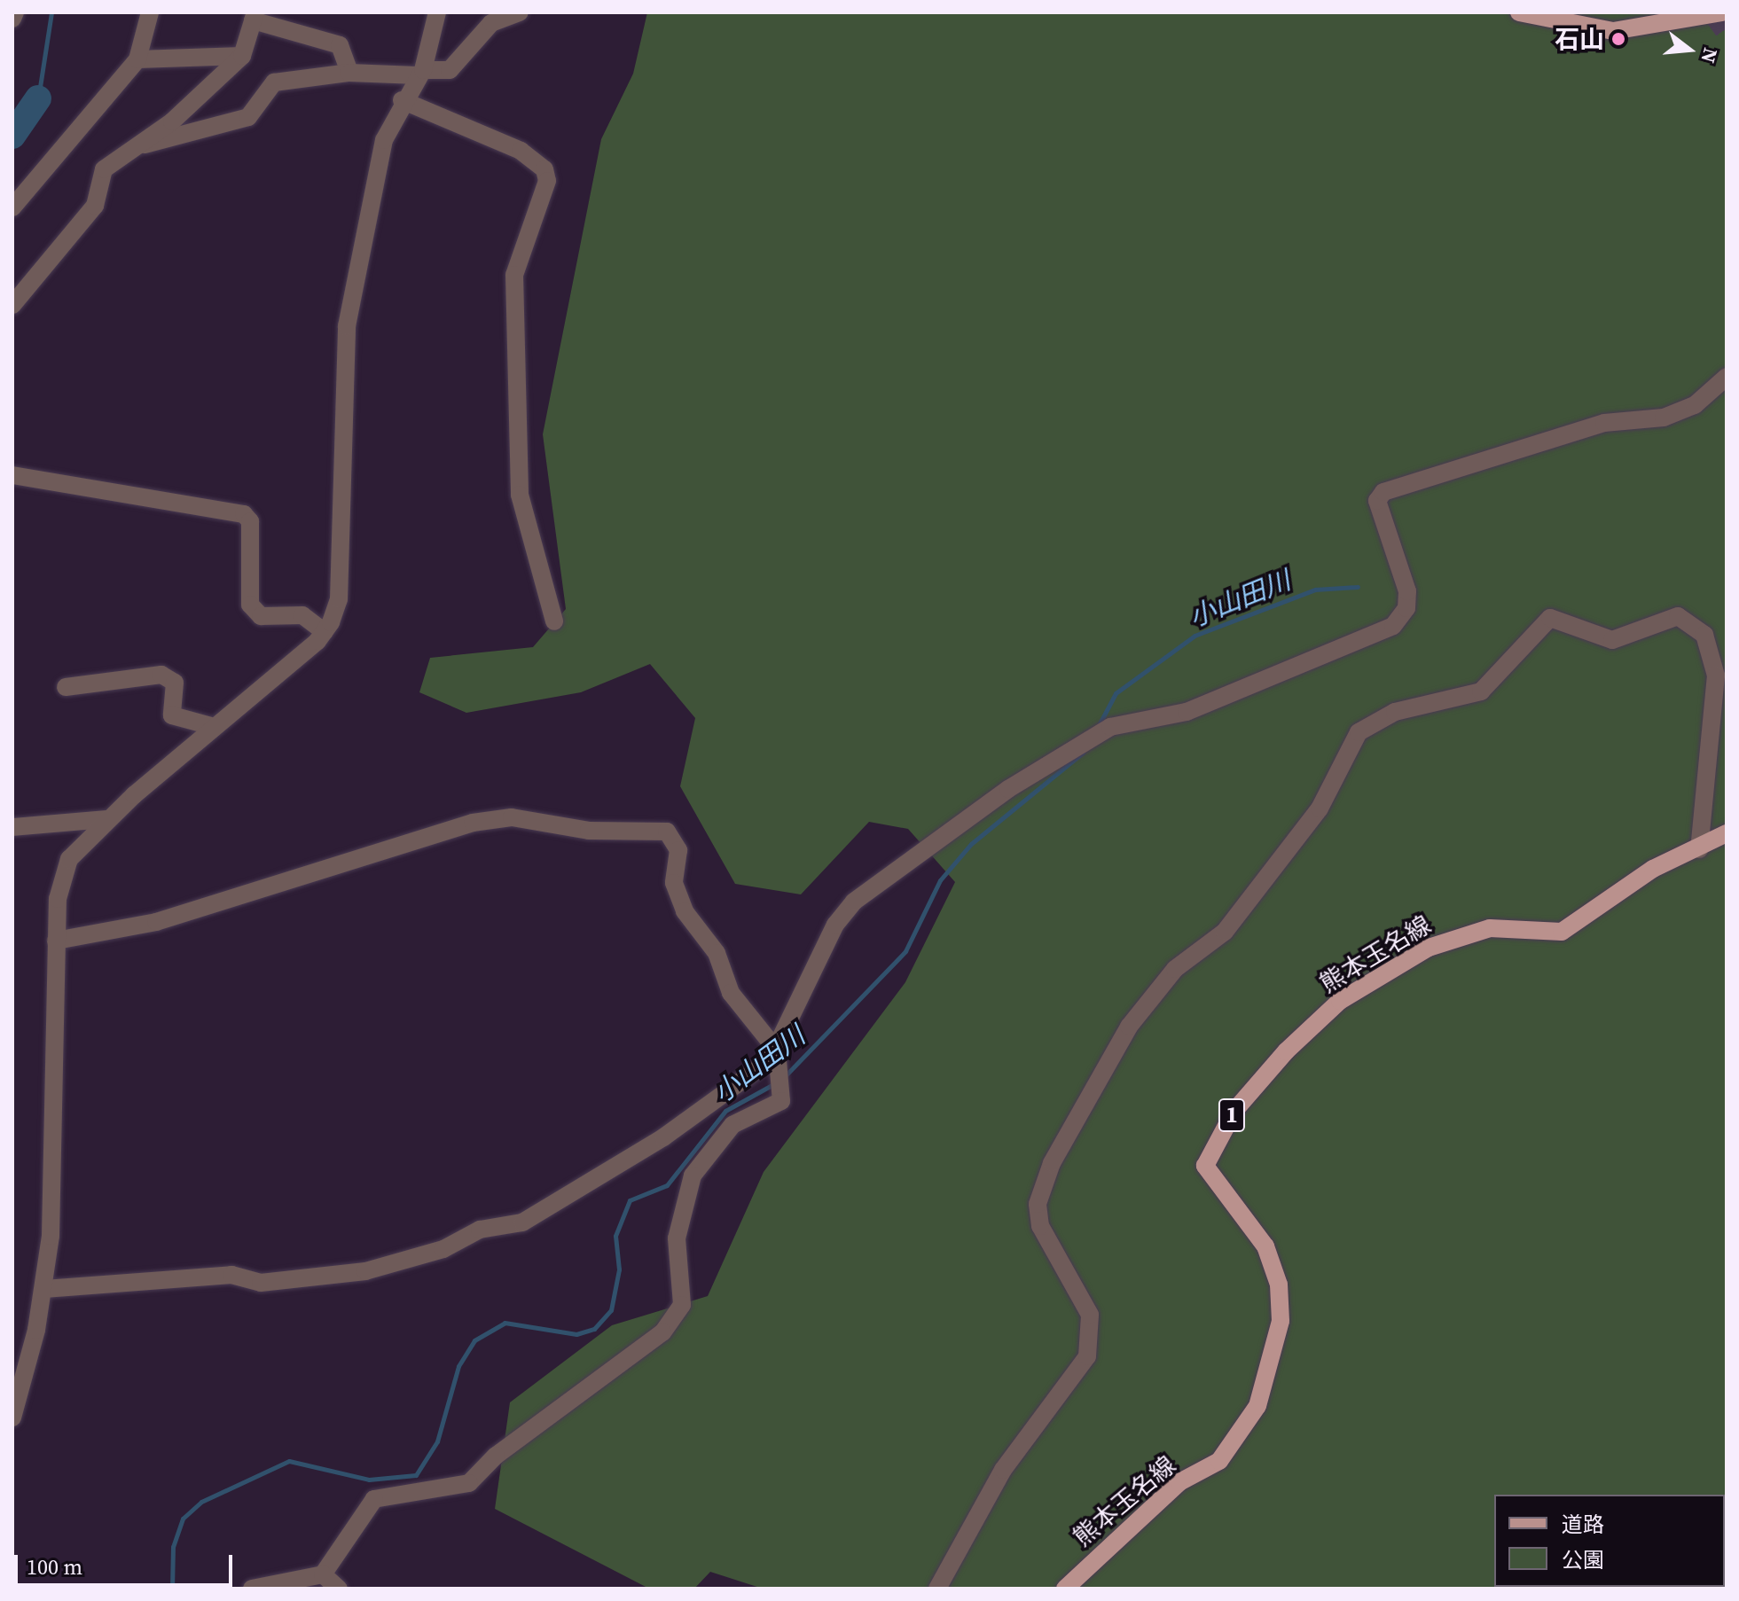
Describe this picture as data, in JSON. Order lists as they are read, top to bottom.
{
  "streets": {
    "main road": ["熊本玉名線", "1"]
  },
  "water": ["小山田川"],
  "places": ["石山"],
  "legend": ["道路", "公園"],
  "scale_bar": "100 m",
  "north": "right"
}
